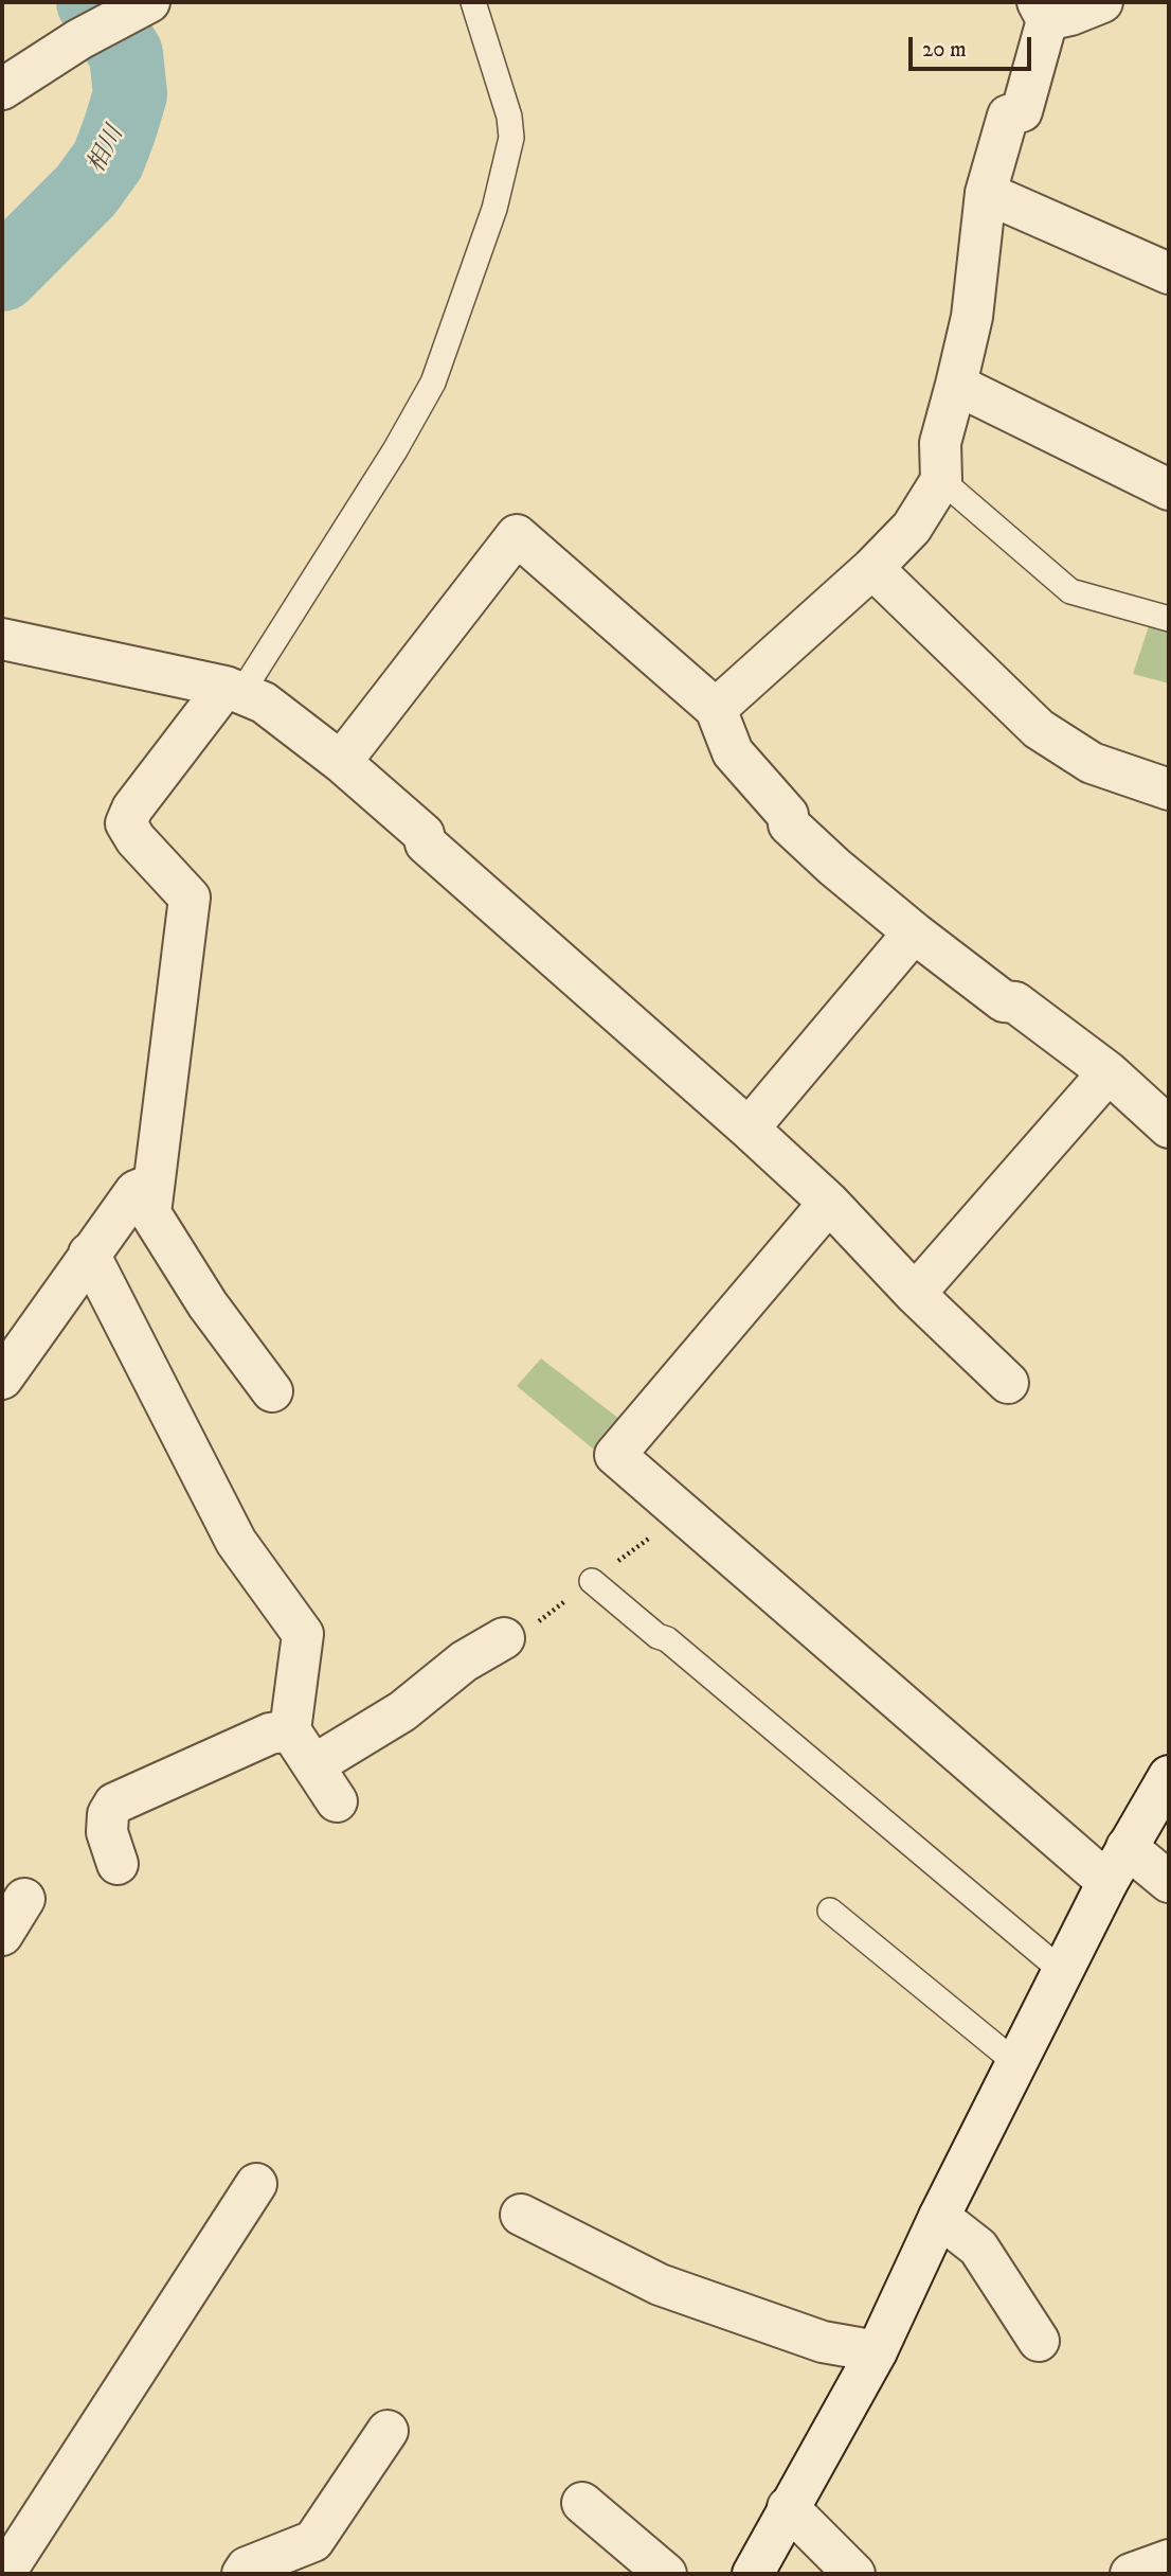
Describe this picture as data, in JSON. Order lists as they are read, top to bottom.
{
  "water": ["相川"],
  "scale_bar": "20 m"
}
